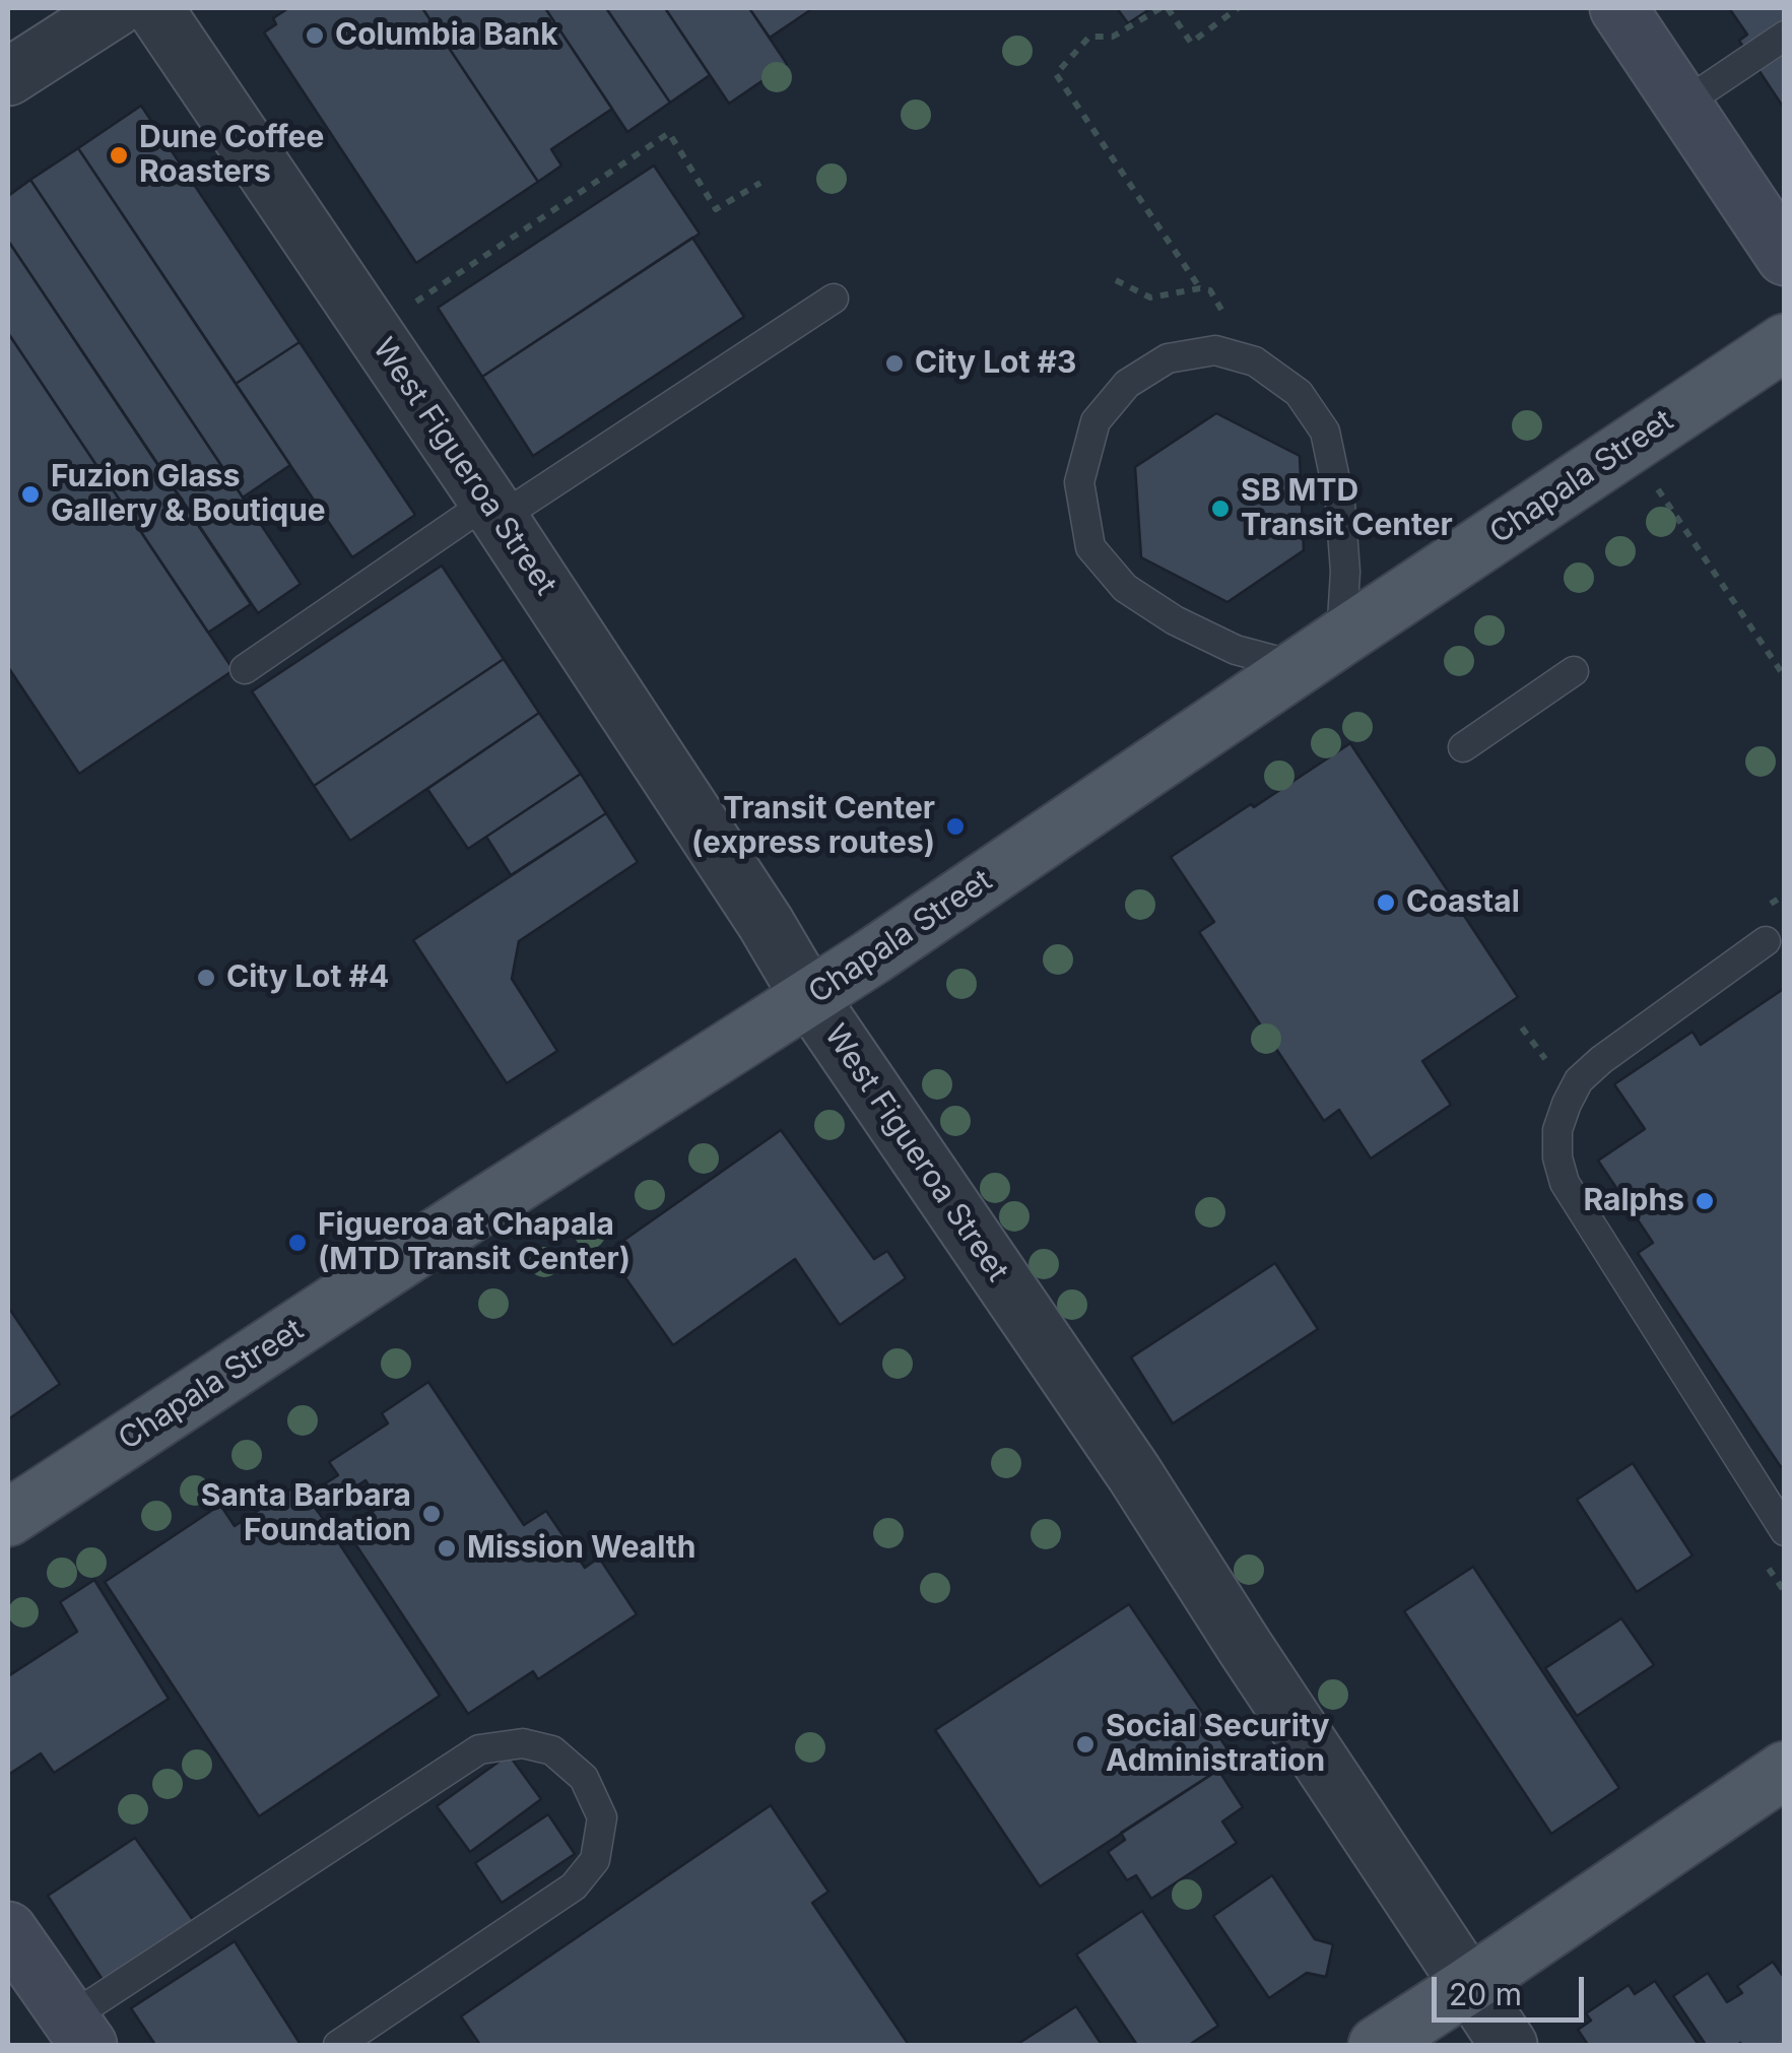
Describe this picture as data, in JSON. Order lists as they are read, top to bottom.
{
  "streets": {
    "main road": ["Chapala Street"],
    "street": ["West Figueroa Street"]
  },
  "crossings": [
    ["West Figueroa Street", "Chapala Street"]
  ],
  "places": [
    "Columbia Bank",
    "Dune Coffee Roasters",
    "City Lot #3",
    "Fuzion Glass Gallery & Boutique",
    "SB MTD Transit Center",
    "Transit Center (express routes)",
    "Coastal",
    "City Lot #4",
    "Ralphs",
    "Figueroa at Chapala (MTD Transit Center)",
    "Santa Barbara Foundation",
    "Mission Wealth",
    "Social Security Administration"
  ],
  "scale_bar": "20 m"
}
